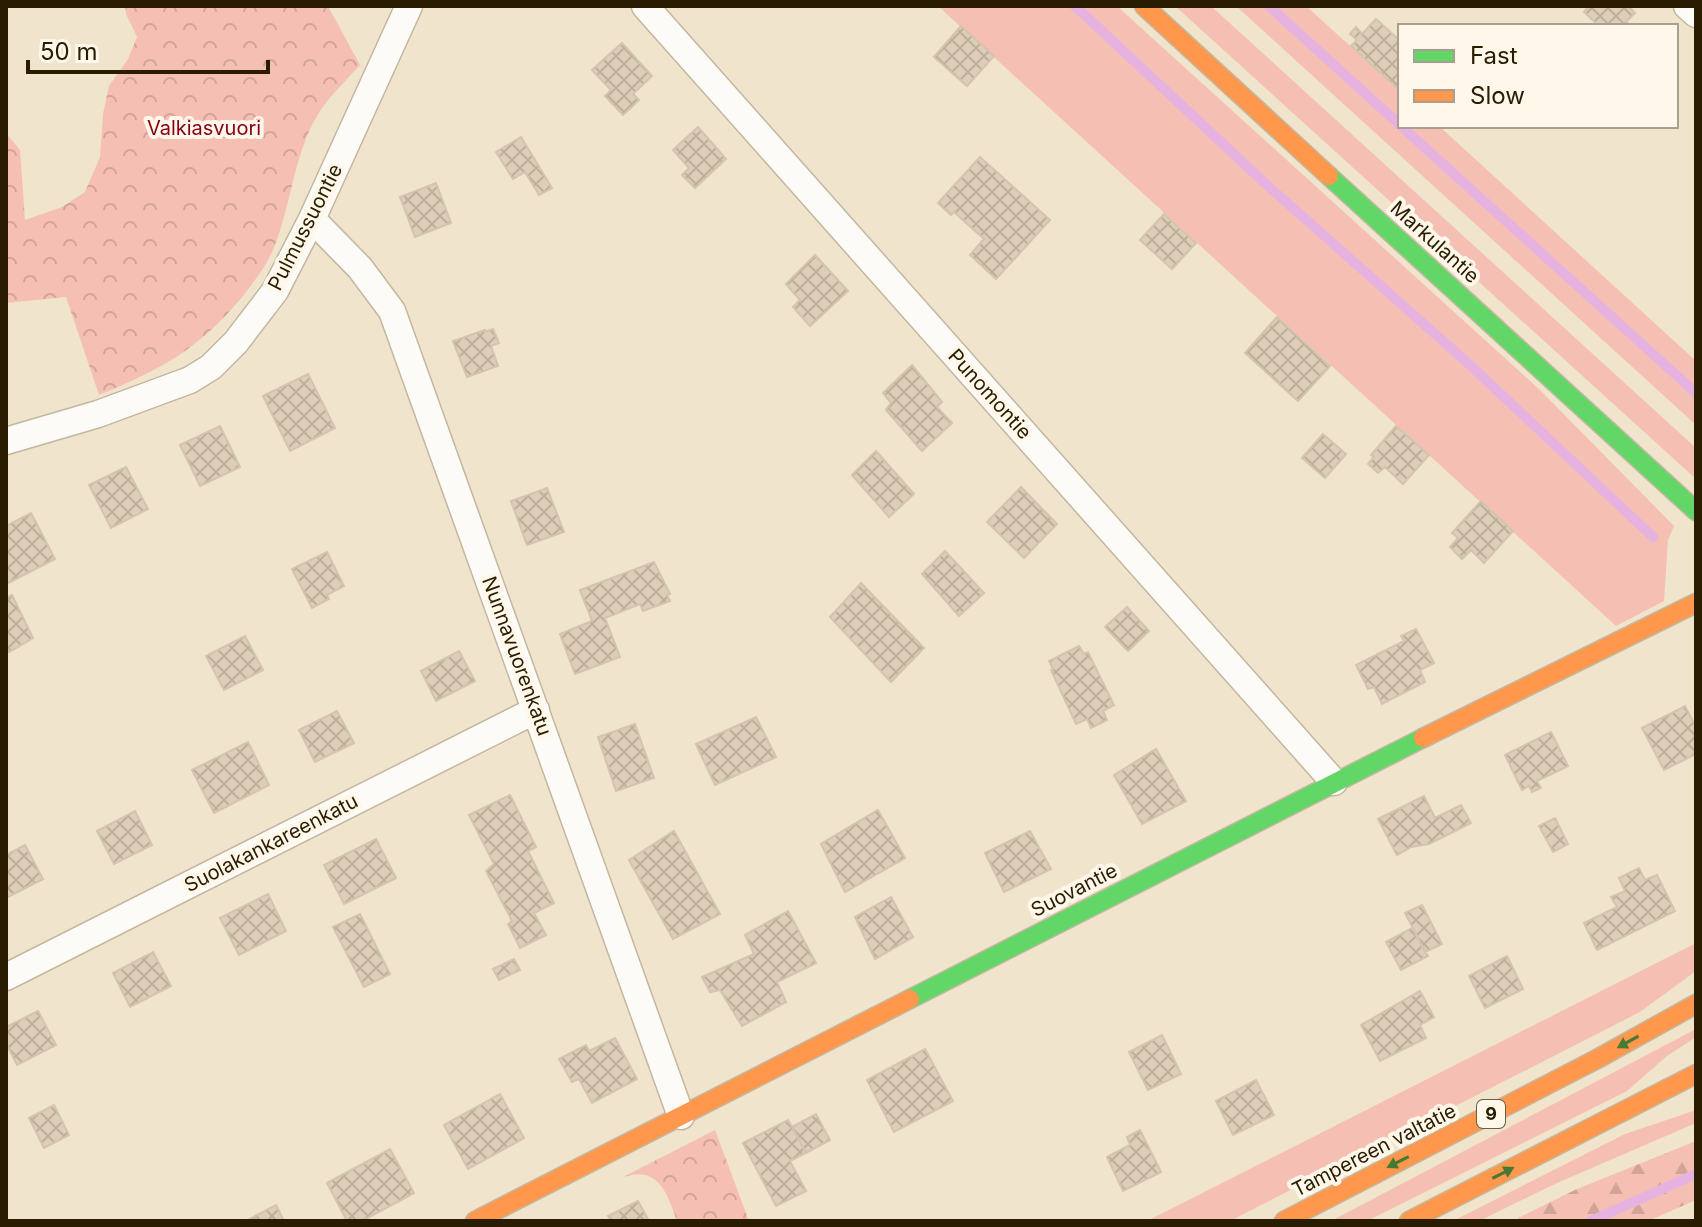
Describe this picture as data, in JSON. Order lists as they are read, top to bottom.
{
  "streets": {
    "main road": [
      "Markulantie",
      "Suovantie",
      "9",
      "Tampereen valtatie"
    ],
    "street": [
      "Pulmussuontie",
      "Punomontie",
      "Nunnavuorenkatu",
      "Suolakankareenkatu"
    ]
  },
  "crossings": [
    ["Pulmussuontie", "Nunnavuorenkatu"],
    ["Punomontie", "Suovantie"],
    ["Nunnavuorenkatu", "Suolakankareenkatu"],
    ["Nunnavuorenkatu", "Suovantie"]
  ],
  "parks": ["Valkiasvuori"],
  "legend": ["Fast", "Slow"],
  "scale_bar": "50 m"
}
